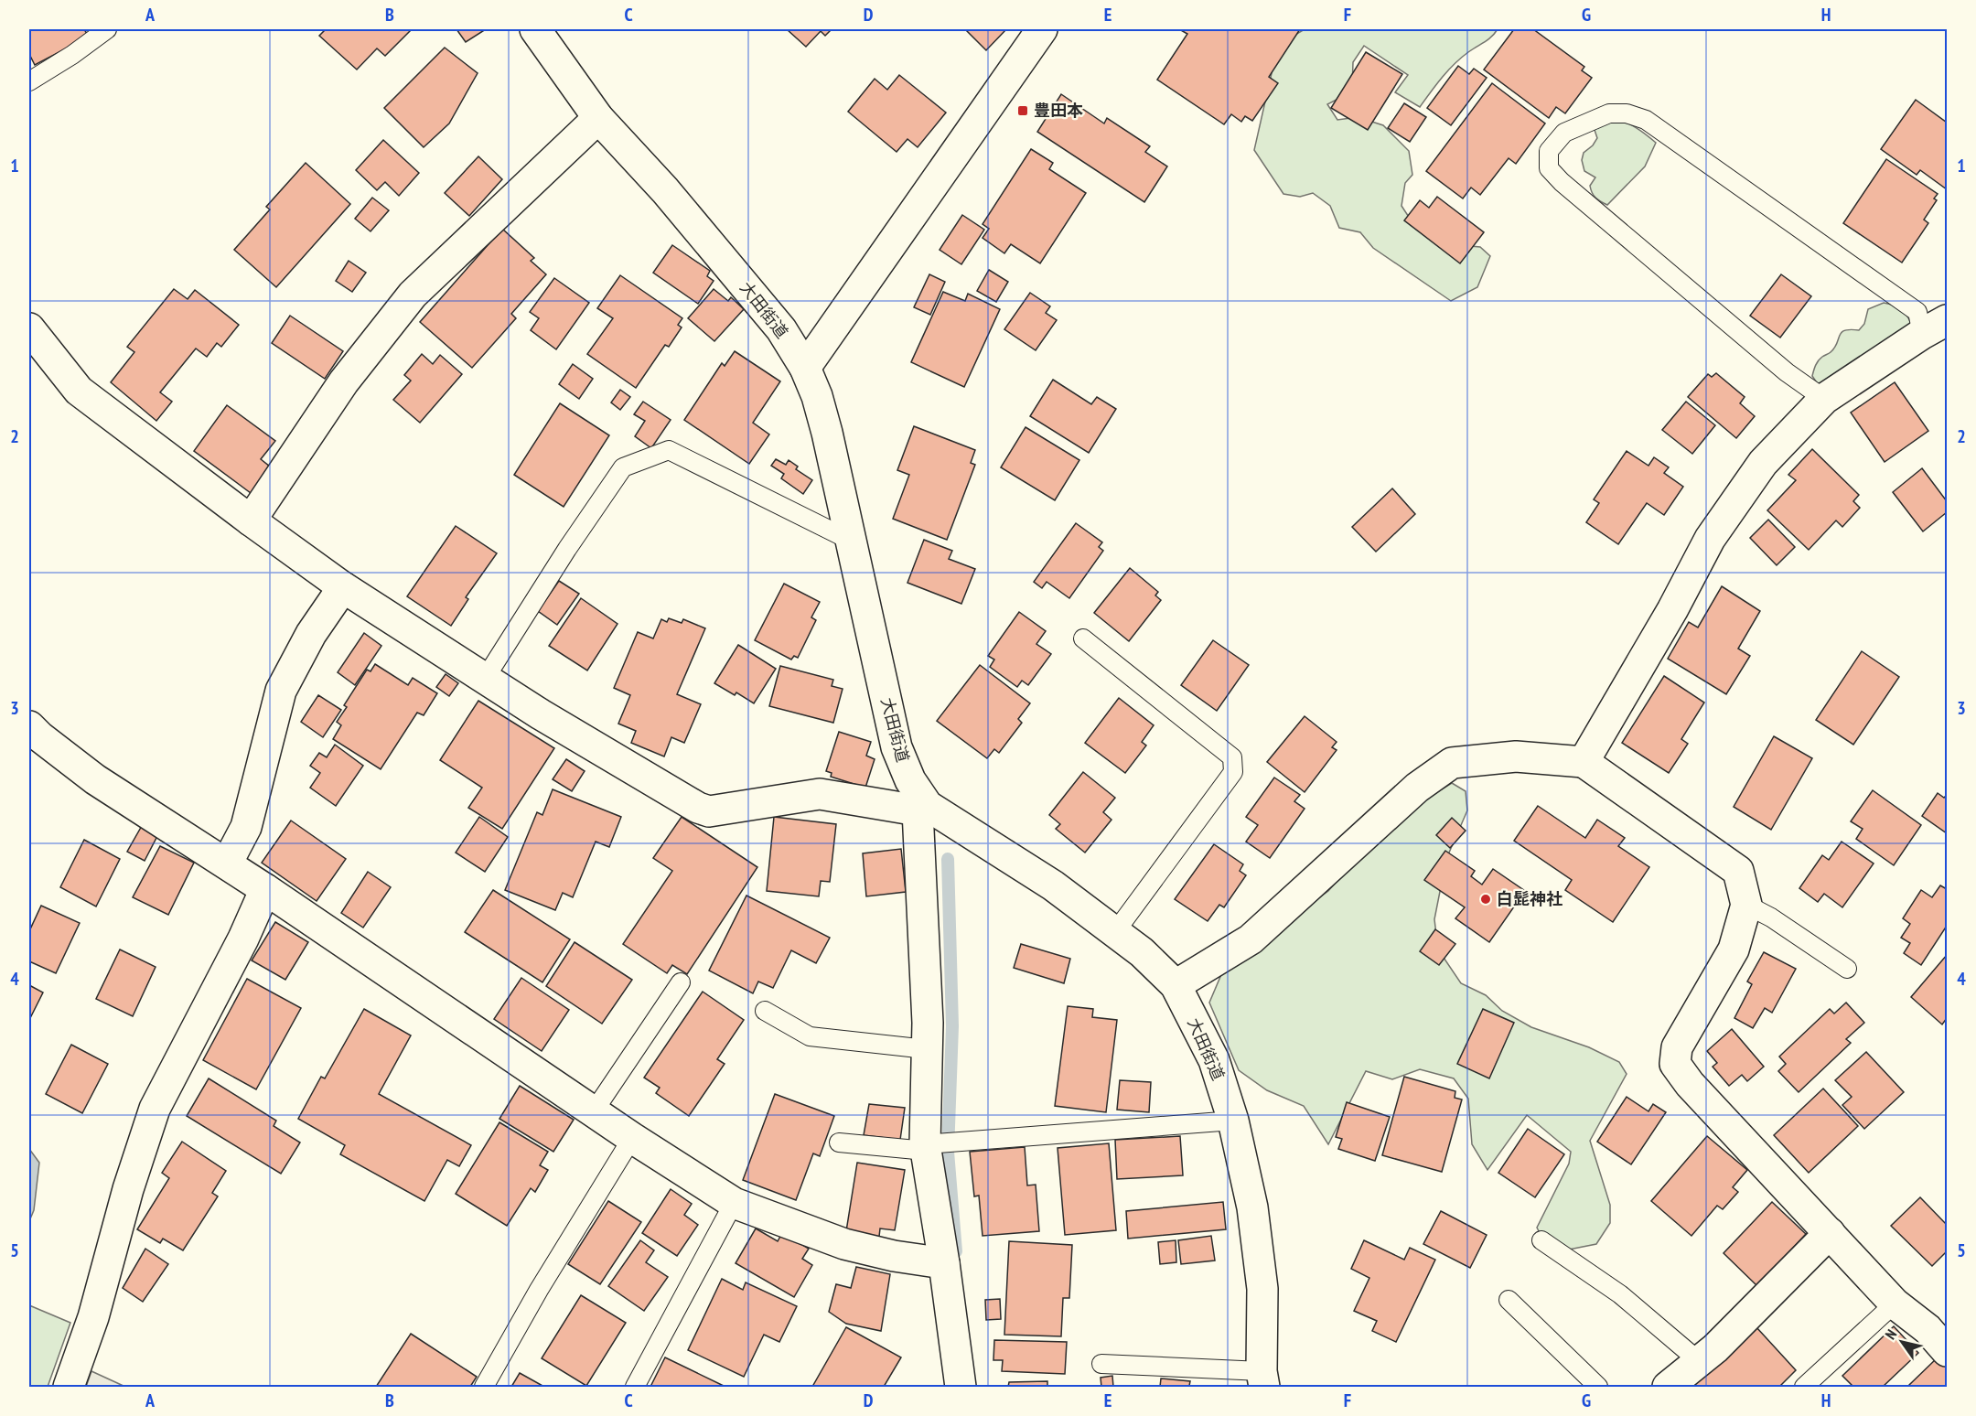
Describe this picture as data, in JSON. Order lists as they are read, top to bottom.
{
  "streets": {
    "street": ["大田街道"]
  },
  "places": {
    "transit": ["豊田本"],
    "other": ["白髭神社"]
  },
  "north": "top left",
  "grid": {
    "columns": [
      "A",
      "B",
      "C",
      "D",
      "E",
      "F",
      "G",
      "H"
    ],
    "rows": [
      "1",
      "2",
      "3",
      "4",
      "5"
    ]
  }
}
